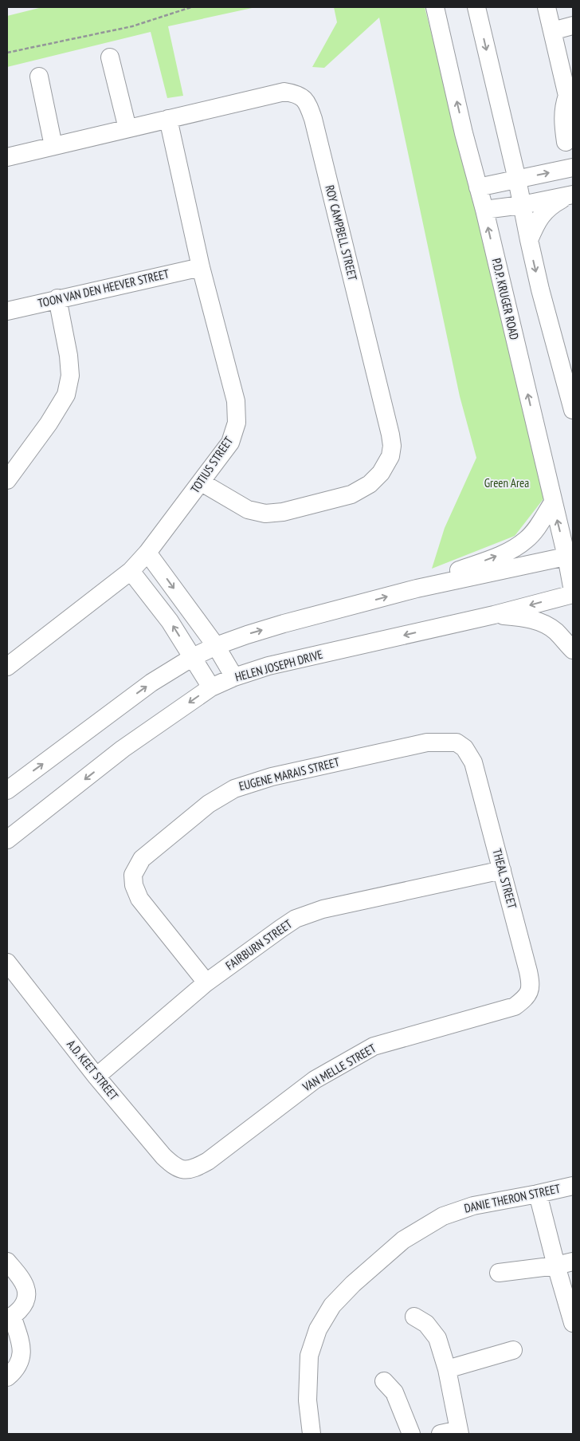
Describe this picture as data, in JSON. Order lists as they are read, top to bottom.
{
  "streets": {
    "street": [
      "ROY CAMPBELL STREET",
      "TOON VAN DEN HEEVER STREET",
      "P.D.P. KRUGER ROAD",
      "TOTIUS STREET",
      "HELEN JOSEPH DRIVE",
      "EUGENE MARAIS STREET",
      "THEAL STREET",
      "FAIRBURN STREET",
      "VAN MELLE STREET",
      "A.D. KEET STREET",
      "DANIE THERON STREET"
    ]
  },
  "crossings": [
    ["ROY CAMPBELL STREET", "TOTIUS STREET"],
    ["TOON VAN DEN HEEVER STREET", "TOTIUS STREET"],
    ["P.D.P. KRUGER ROAD", "HELEN JOSEPH DRIVE"],
    ["EUGENE MARAIS STREET", "THEAL STREET"],
    ["EUGENE MARAIS STREET", "FAIRBURN STREET"],
    ["THEAL STREET", "FAIRBURN STREET"],
    ["THEAL STREET", "VAN MELLE STREET"],
    ["FAIRBURN STREET", "A.D. KEET STREET"],
    ["VAN MELLE STREET", "A.D. KEET STREET"]
  ],
  "parks": ["Green Area"]
}
